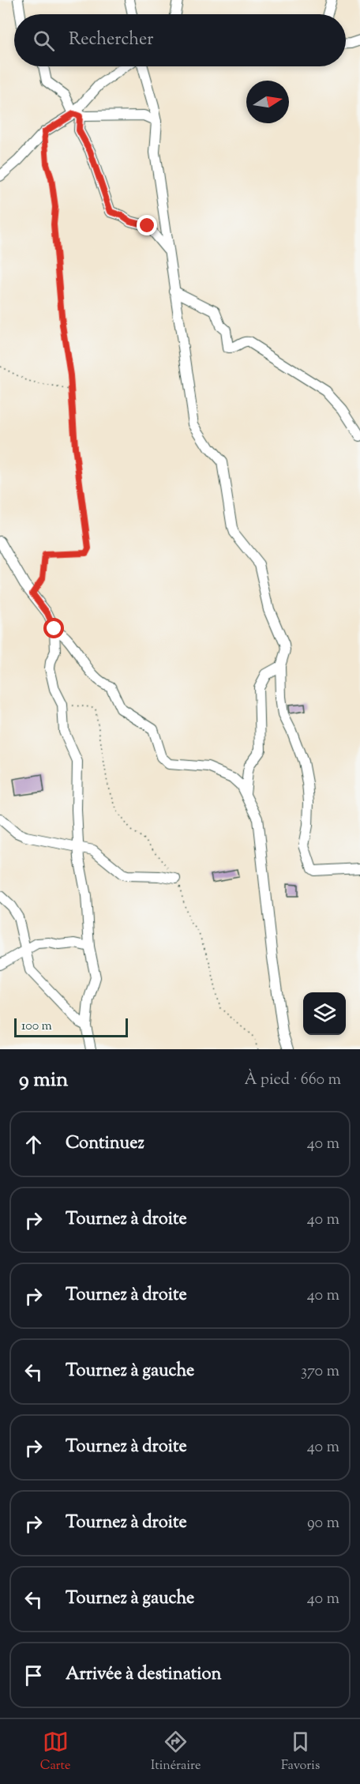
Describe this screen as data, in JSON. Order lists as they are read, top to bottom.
{
  "scale_bar": "100 m",
  "north": "right",
  "page": {
    "search": "Rechercher",
    "scale": "100 m",
    "heading": ["9 min", "À pied · 660 m"],
    "list": [
      ["Continuez", "40 m"],
      ["Tournez à droite", "40 m"],
      ["Tournez à droite", "40 m"],
      ["Tournez à gauche", "370 m"],
      ["Tournez à droite", "40 m"],
      ["Tournez à droite", "90 m"],
      ["Tournez à gauche", "40 m"],
      "Arrivée à destination"
    ],
    "nav": ["Carte", "Itinéraire", "Favoris"]
  }
}
